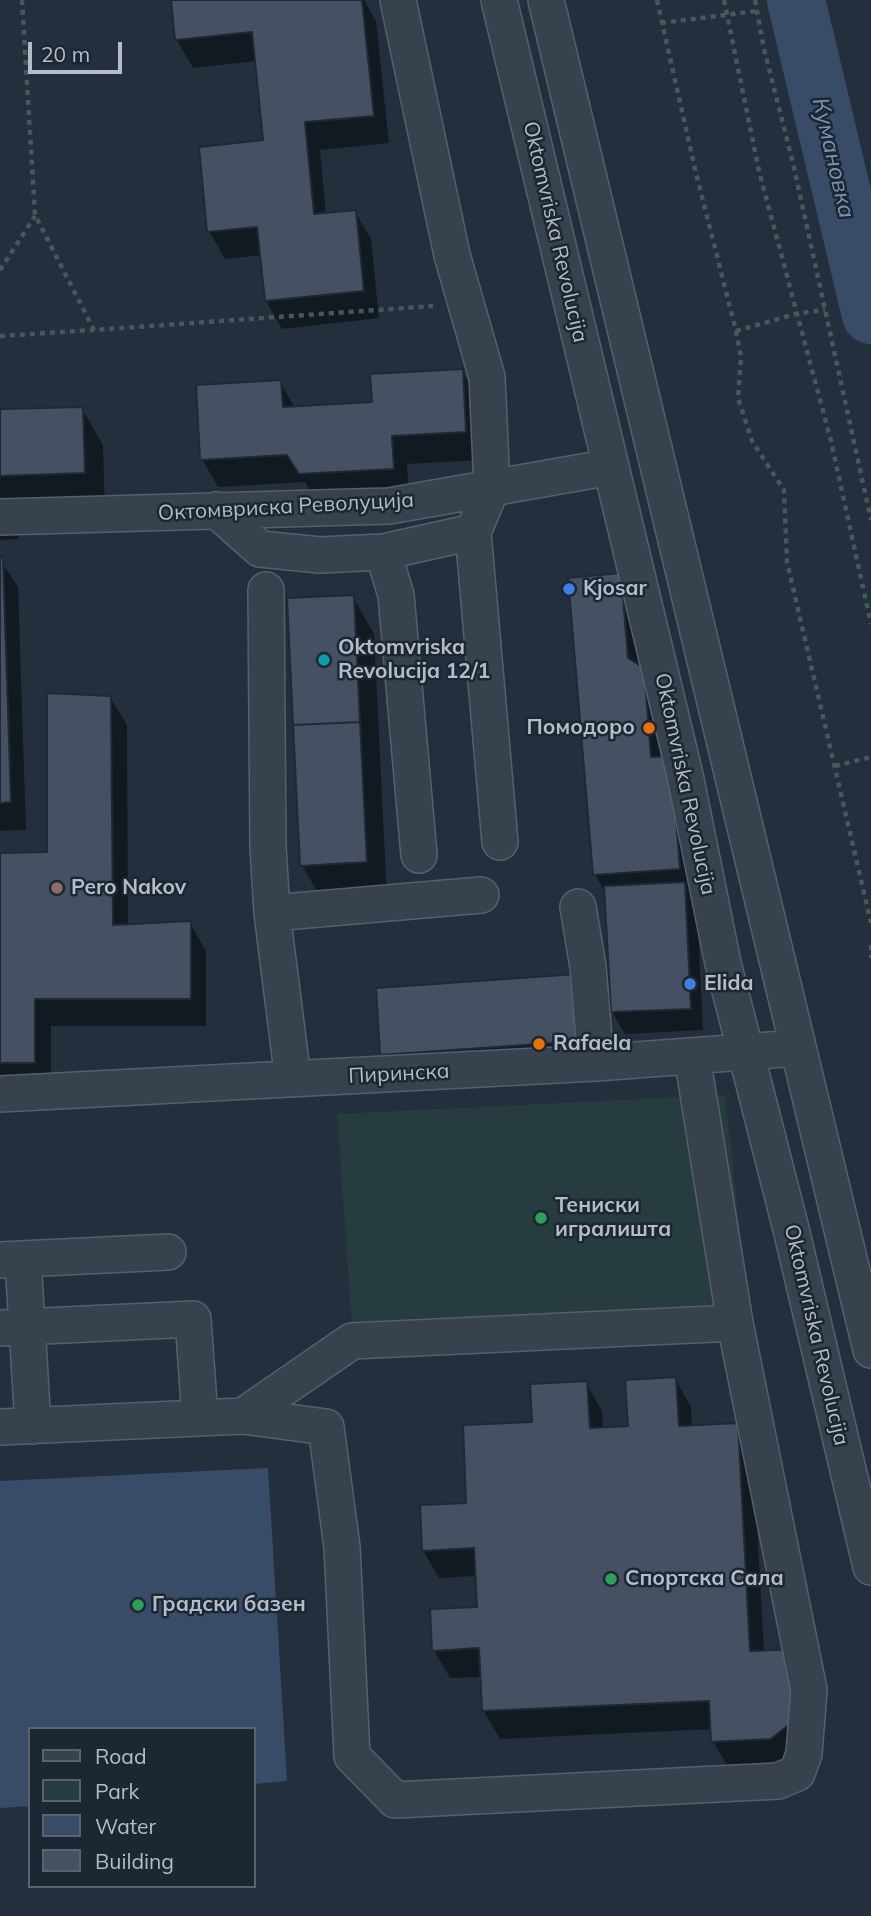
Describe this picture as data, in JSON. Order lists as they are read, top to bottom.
{
  "streets": {
    "street": ["Oktomvriska Revolucija", "Октомвриска Револуција", "Пиринска"]
  },
  "crossings": [
    ["Oktomvriska Revolucija", "Октомвриска Револуција"],
    ["Oktomvriska Revolucija", "Пиринска"]
  ],
  "water": ["Кумановка"],
  "places": [
    "Kjosar",
    "Oktomvriska Revolucija 12/1",
    "Помодоро",
    "Pero Nakov",
    "Elida",
    "Rafaela",
    "Тениски игралишта",
    "Спортска Сала",
    "Градски базен"
  ],
  "legend": [
    "Road",
    "Park",
    "Water",
    "Building"
  ],
  "scale_bar": "20 m"
}
